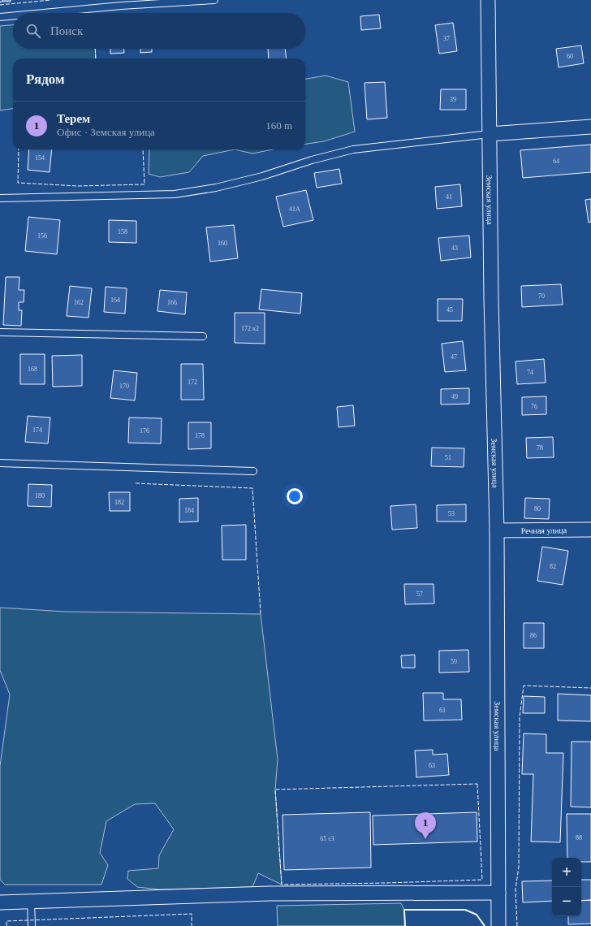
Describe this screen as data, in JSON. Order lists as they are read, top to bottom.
{
  "streets": {
    "street": ["Земская улица", "Речная улица"]
  },
  "crossings": [
    ["Земская улица", "Речная улица"]
  ],
  "house_numbers": [
    "37",
    "60",
    "39",
    "154",
    "64",
    "41",
    "41А",
    "158",
    "156",
    "160",
    "43",
    "70",
    "164",
    "162",
    "166",
    "45",
    "172 к2",
    "47",
    "168",
    "74",
    "172",
    "170",
    "49",
    "76",
    "174",
    "176",
    "178",
    "78",
    "51",
    "180",
    "182",
    "80",
    "184",
    "53",
    "82",
    "57",
    "86",
    "59",
    "61",
    "63",
    "88",
    "65 с3"
  ],
  "page": {
    "search": "Поиск",
    "heading": "Рядом",
    "list": [
      {
        "mark": "1",
        "name": "Терем",
        "note": "Офис · Земская улица",
        "value": "160 m"
      }
    ],
    "pins": "1",
    "map_buttons": ["+", "−"]
  }
}
